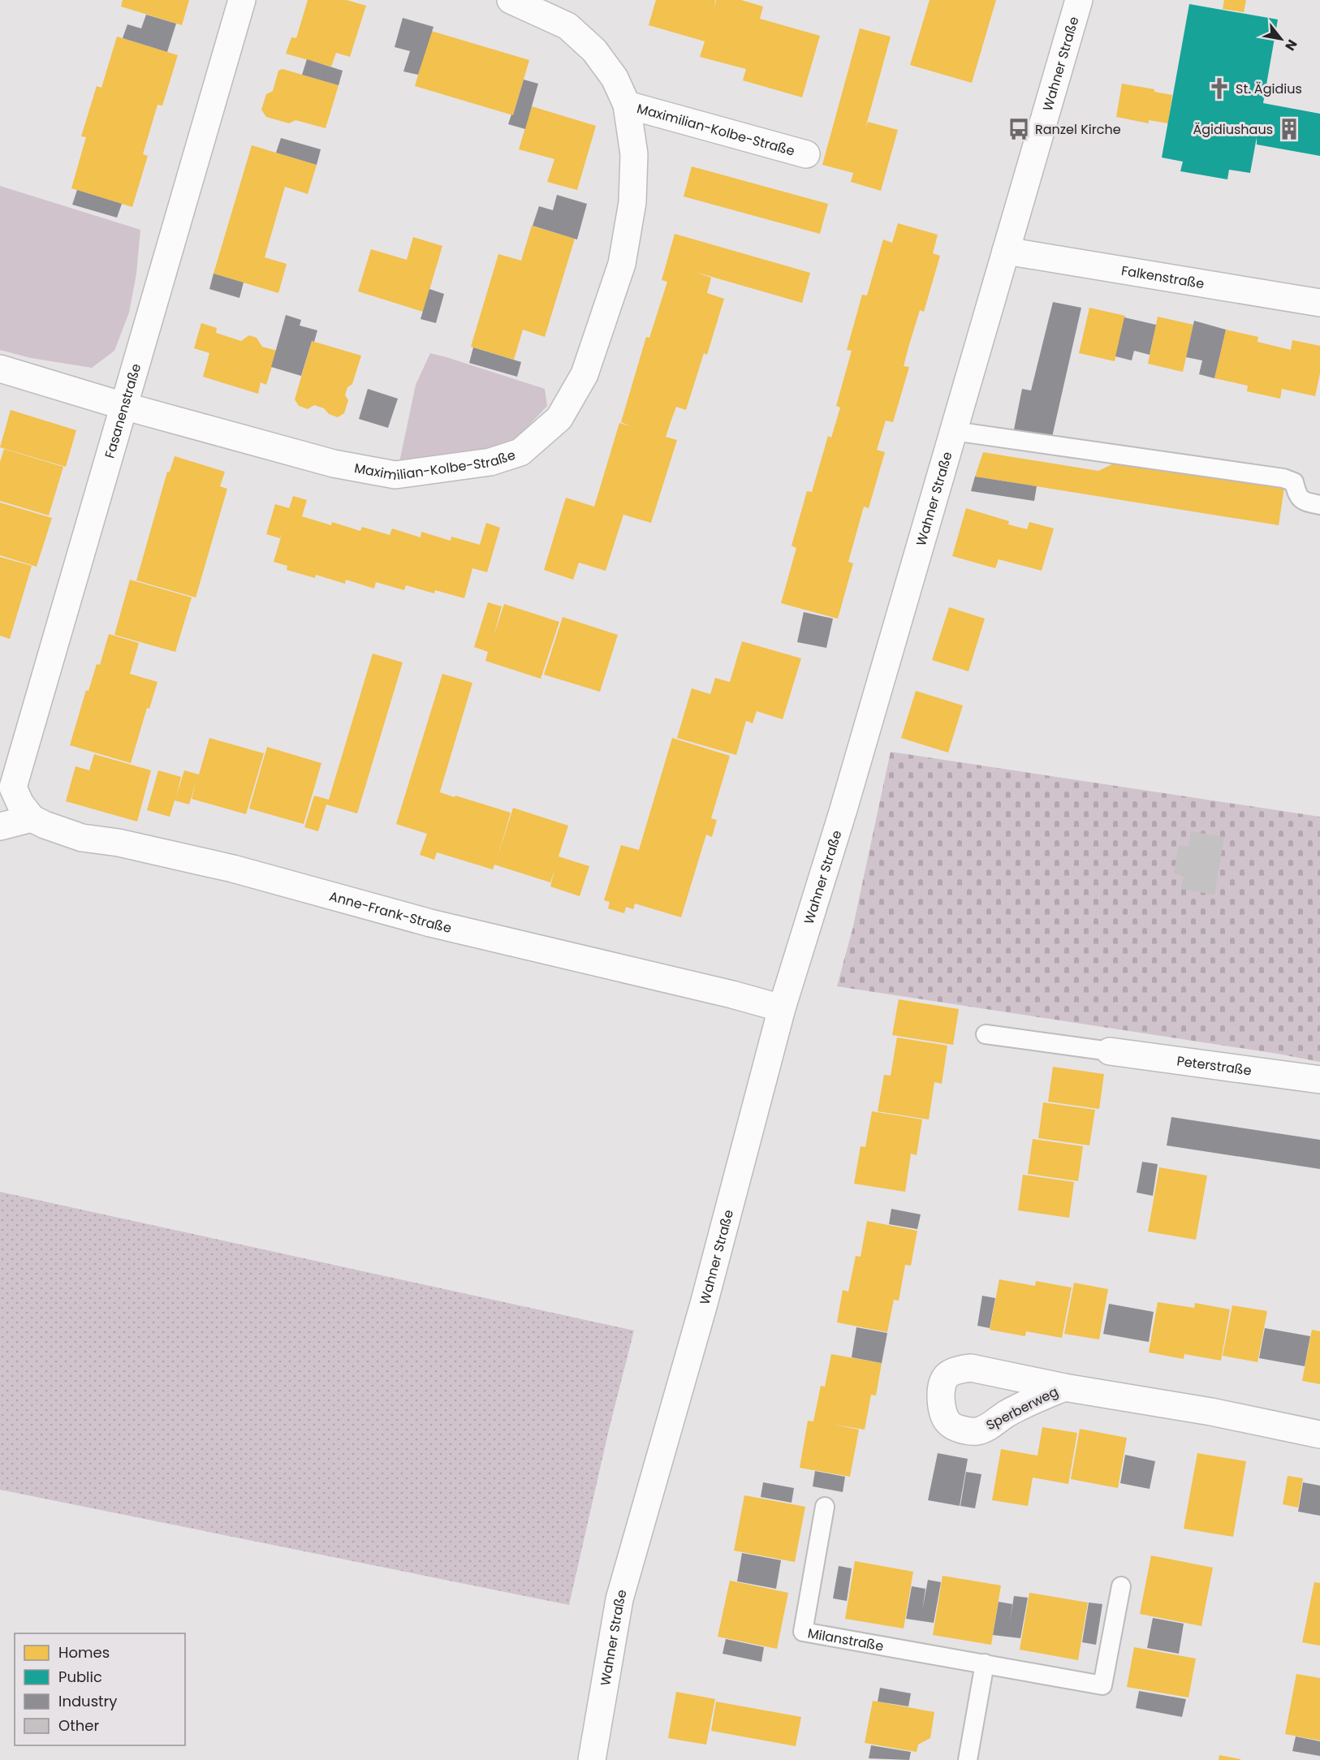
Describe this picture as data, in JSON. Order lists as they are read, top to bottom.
{
  "streets": {
    "street": [
      "Wahner Straße",
      "Maximilian-Kolbe-Straße",
      "Falkenstraße",
      "Fasanenstraße",
      "Anne-Frank-Straße",
      "Peterstraße",
      "Sperberweg"
    ],
    "lane": ["Milanstraße"]
  },
  "crossings": [
    ["Wahner Straße", "Falkenstraße"],
    ["Wahner Straße", "Anne-Frank-Straße"],
    ["Maximilian-Kolbe-Straße", "Fasanenstraße"],
    ["Fasanenstraße", "Anne-Frank-Straße"]
  ],
  "places": {
    "church": ["St. Ägidius"],
    "bus stop": ["Ranzel Kirche"],
    "building": ["Ägidiushaus"]
  },
  "legend": [
    "Homes",
    "Public",
    "Industry",
    "Other"
  ],
  "north": "bottom right"
}
